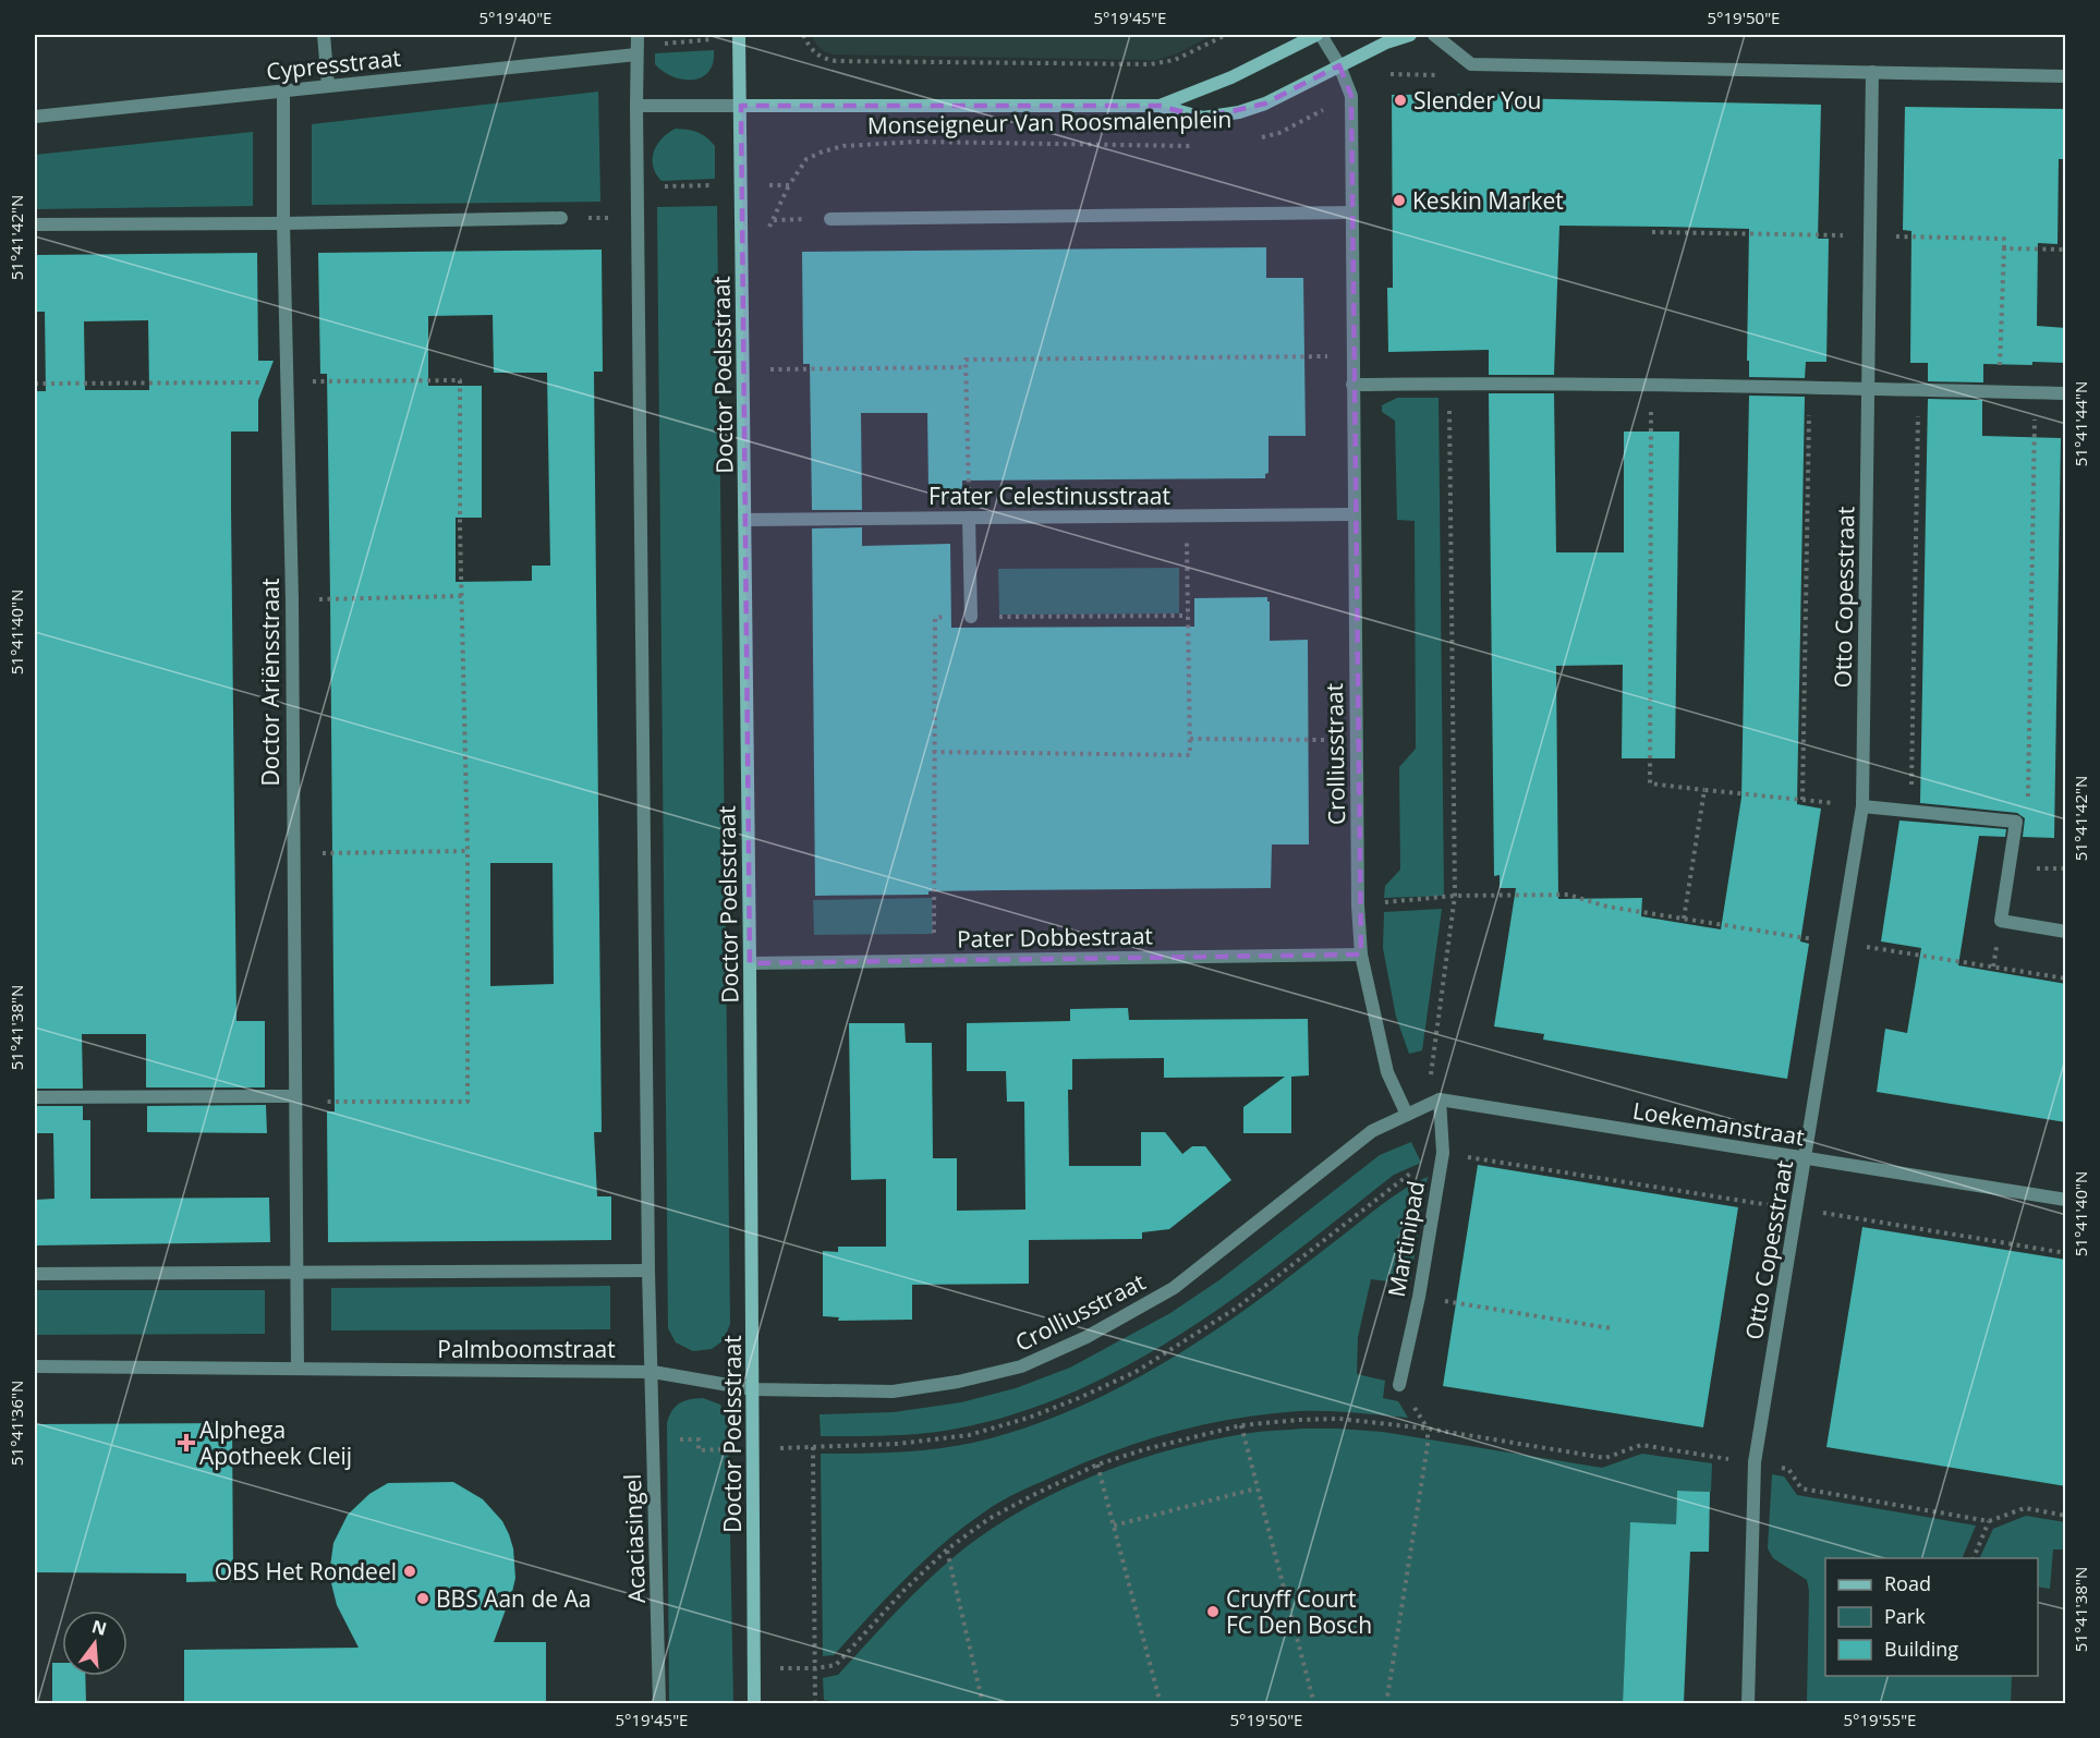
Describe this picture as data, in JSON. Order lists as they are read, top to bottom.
{
  "streets": {
    "street": [
      "Cypresstraat",
      "Monseigneur Van Roosmalenplein",
      "Doctor Poelsstraat",
      "Frater Celestinusstraat",
      "Otto Copesstraat",
      "Doctor Ariënsstraat",
      "Crolliusstraat",
      "Pater Dobbestraat",
      "Loekemanstraat",
      "Martinipad",
      "Palmboomstraat",
      "Acaciasingel"
    ]
  },
  "crossings": [
    ["Cypresstraat", "Doctor Ariënsstraat"],
    ["Monseigneur Van Roosmalenplein", "Doctor Poelsstraat"],
    ["Monseigneur Van Roosmalenplein", "Crolliusstraat"],
    ["Doctor Poelsstraat", "Frater Celestinusstraat"],
    ["Doctor Poelsstraat", "Crolliusstraat"],
    ["Doctor Poelsstraat", "Pater Dobbestraat"],
    ["Doctor Poelsstraat", "Palmboomstraat"],
    ["Frater Celestinusstraat", "Crolliusstraat"],
    ["Otto Copesstraat", "Loekemanstraat"],
    ["Crolliusstraat", "Pater Dobbestraat"],
    ["Crolliusstraat", "Palmboomstraat"],
    ["Loekemanstraat", "Martinipad"],
    ["Palmboomstraat", "Acaciasingel"]
  ],
  "places": {
    "other": [
      "Slender You",
      "Keskin Market",
      "OBS Het Rondeel",
      "BBS Aan de Aa",
      "Cruyff Court FC Den Bosch"
    ],
    "health": ["Alphega Apotheek Cleij"]
  },
  "legend": ["Road", "Park", "Building"],
  "north": "top",
  "coordinates": [
    "5°19'40\"E",
    "5°19'45\"E",
    "5°19'50\"E",
    "51°41'42\"N",
    "51°41'44\"N",
    "51°41'40\"N",
    "51°41'38\"N",
    "51°41'36\"N",
    "5°19'55\"E"
  ]
}
